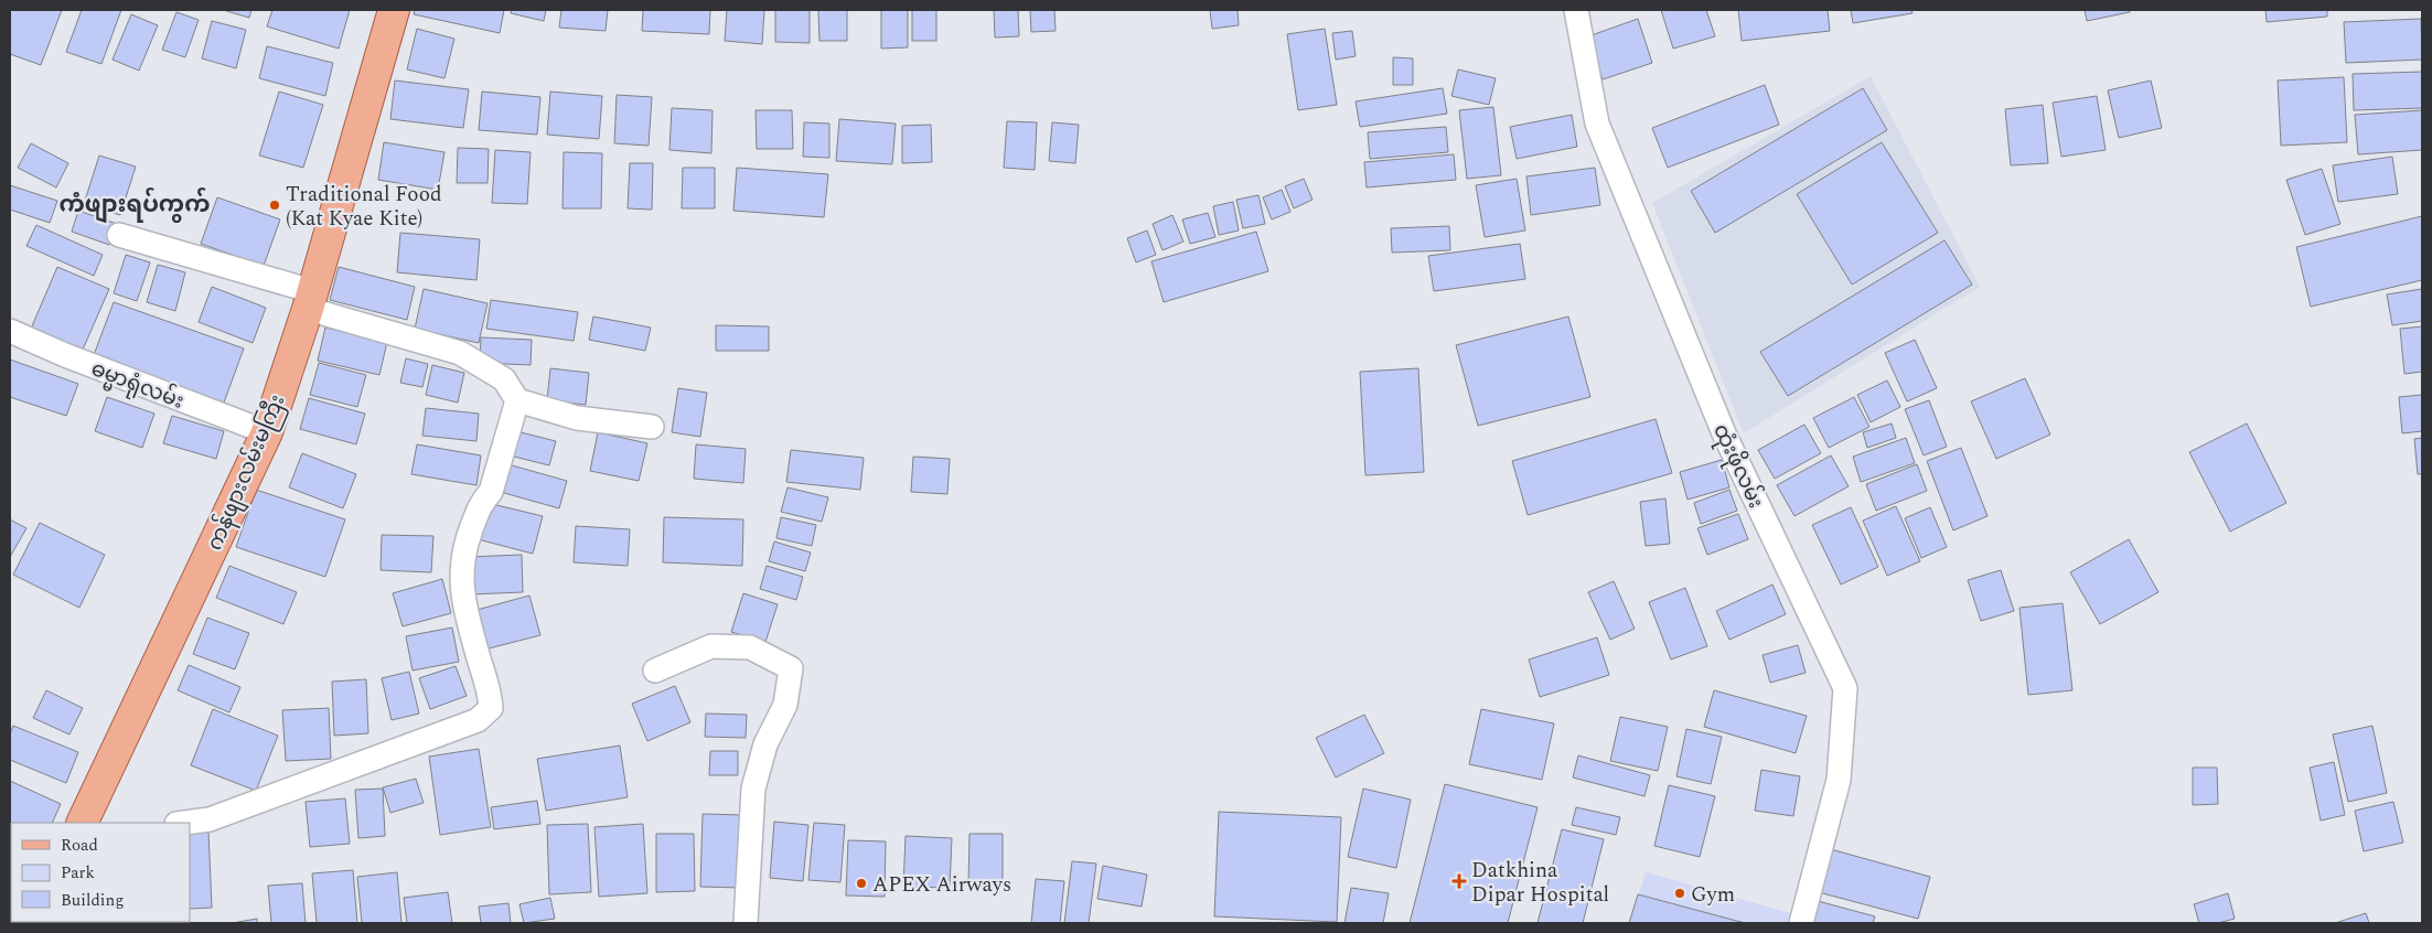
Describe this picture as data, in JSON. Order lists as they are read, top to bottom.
{
  "streets": {
    "main road": ["ကန်ဖျားလမ်းမကြီး"],
    "street": ["ဓမ္မာရုံလမ်း", "ထုံးဖိုလမ်း"]
  },
  "crossings": [
    ["ဓမ္မာရုံလမ်း", "ကန်ဖျားလမ်းမကြီး"]
  ],
  "districts": ["ကံဖျားရပ်ကွက်"],
  "places": {
    "other": ["Traditional Food (Kat Kyae Kite)", "APEX Airways", "Gym"],
    "health": ["Datkhina Dipar Hospital"]
  },
  "legend": ["Road", "Park", "Building"]
}
